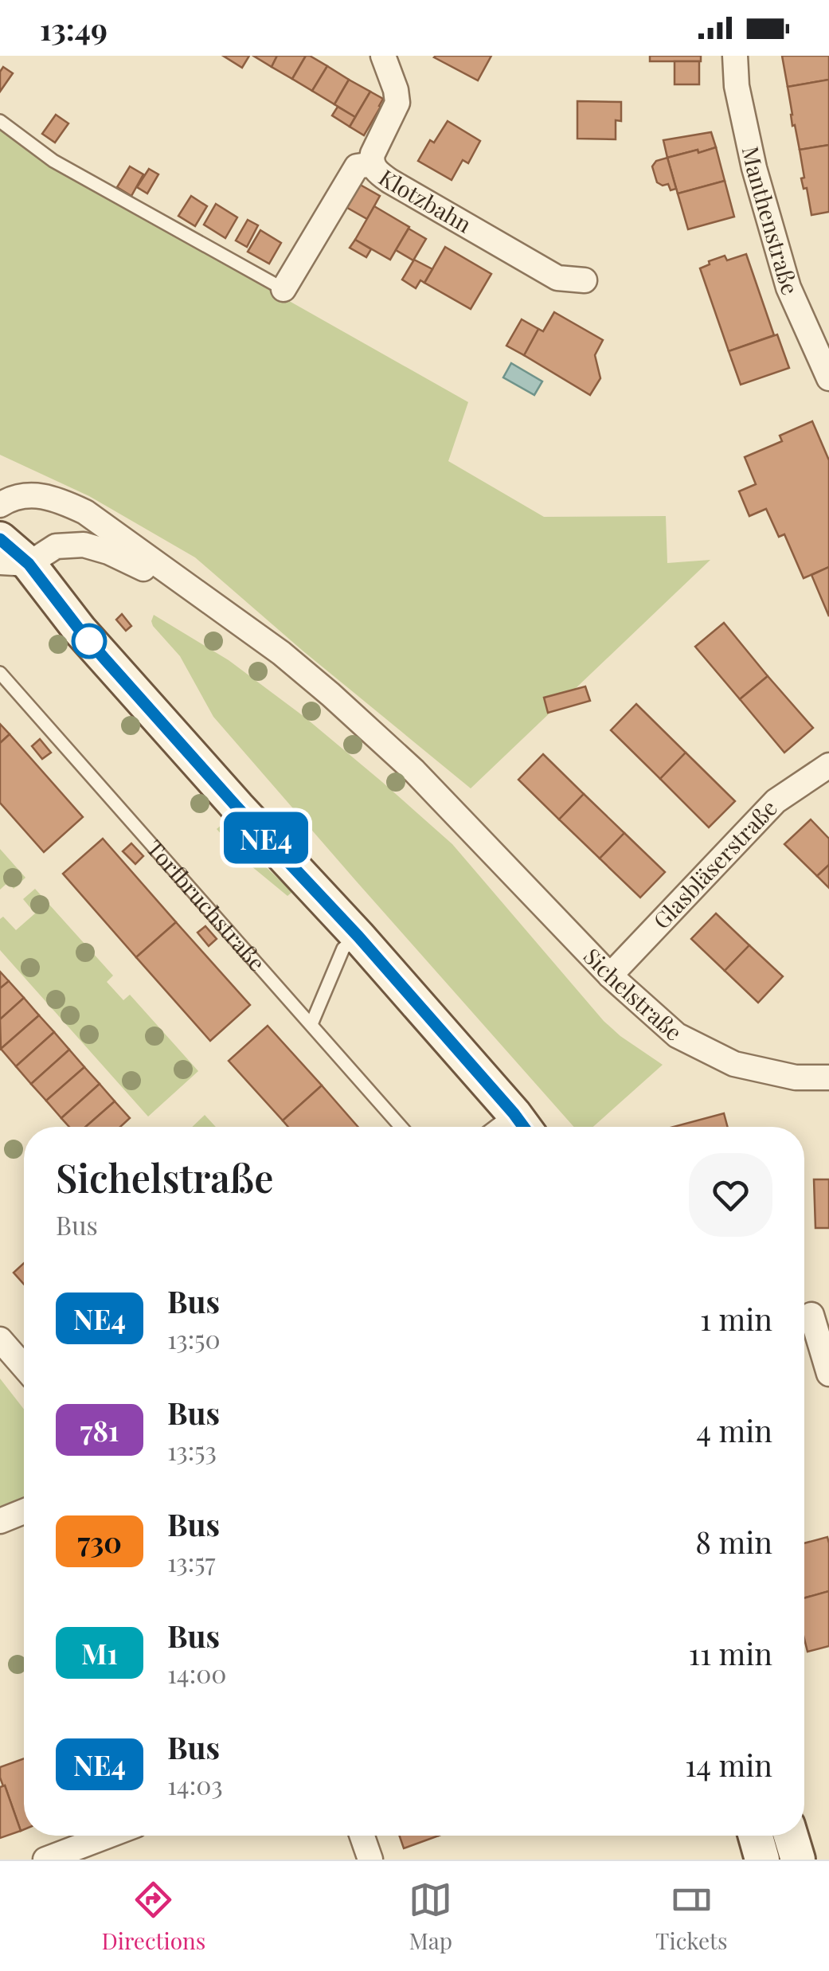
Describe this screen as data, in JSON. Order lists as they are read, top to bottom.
{
  "streets": {
    "street": [
      "Klotzbahn",
      "Manthenstraße",
      "Glasbläserstraße",
      "Sichelstraße"
    ],
    "lane": ["Torfbruchstraße"]
  },
  "crossings": [
    ["Glasbläserstraße", "Sichelstraße"]
  ],
  "lines": ["bus line NE4"],
  "page": {
    "status": "13:49",
    "on_map": "NE4",
    "heading": ["Sichelstraße", "Bus"],
    "list": [
      {
        "mark": "NE4",
        "name": "Bus",
        "note": "13:50",
        "value": "1 min"
      },
      {
        "mark": "781",
        "name": "Bus",
        "note": "13:53",
        "value": "4 min"
      },
      {
        "mark": "730",
        "name": "Bus",
        "note": "13:57",
        "value": "8 min"
      },
      {
        "mark": "M1",
        "name": "Bus",
        "note": "14:00",
        "value": "11 min"
      },
      {
        "mark": "NE4",
        "name": "Bus",
        "note": "14:03",
        "value": "14 min"
      }
    ],
    "tabs": ["Directions", "Map", "Tickets"]
  }
}
